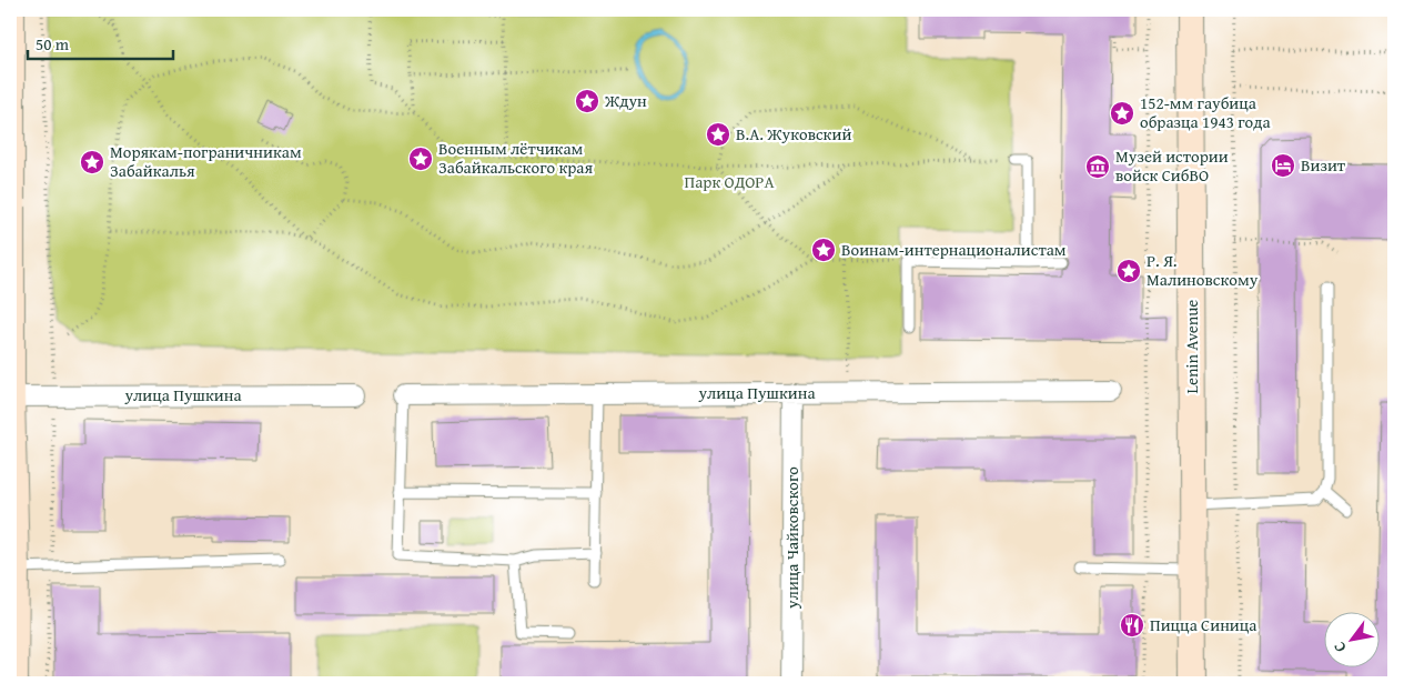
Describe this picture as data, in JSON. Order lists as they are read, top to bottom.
{
  "streets": {
    "main road": ["Lenin Avenue"],
    "street": ["улица Пушкина", "улица Чайковского"]
  },
  "crossings": [
    ["улица Пушкина", "улица Чайковского"]
  ],
  "parks": ["Парк ОДОРА"],
  "places": {
    "place": [
      "Ждун",
      "152-мм гаубица образца 1943 года",
      "В.А. Жуковский",
      "Военным лётчикам Забайкальского края",
      "Морякам-пограничникам Забайкалья",
      "Воинам-интернационалистам",
      "Р. Я. Малиновскому"
    ],
    "hotel": ["Визит"],
    "museum": ["Музей истории войск СибВО"],
    "restaurant": ["Пицца Синица"]
  },
  "scale_bar": "50 m",
  "north": "bottom left"
}
